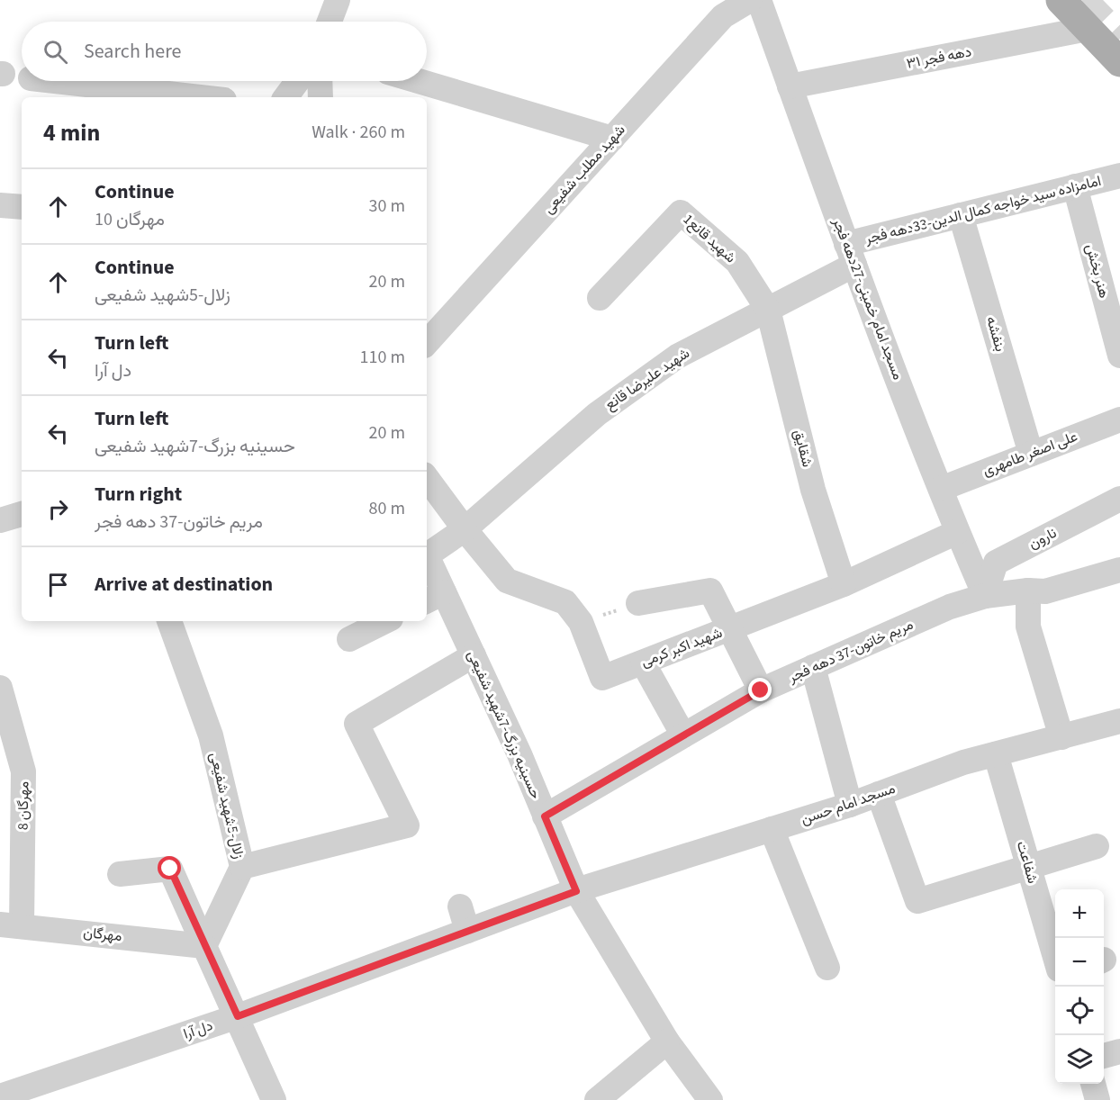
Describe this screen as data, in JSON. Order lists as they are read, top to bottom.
{
  "streets": {
    "street": [
      "دهه فجر ۳۱",
      "شهید مطلب شفیعی",
      "امامزاده سید خواجه کمال الدین-33دهه فجر",
      "1شهید قانع",
      "هنر بخش",
      "مسجد امام خمینی-27دهه فجر",
      "بنفشه",
      "شهید علیرضا قانع",
      "شقایق",
      "علی اصغر طامهری",
      "نارون",
      "شهید اکبر کرمی",
      "مریم خاتون-37 دهه فجر",
      "حسینیه بزرگ-7شهید شفیعی",
      "مسجد امام حسن",
      "مهرگان 8",
      "زلال-5شهید شفیعی",
      "شفاعت",
      "مهرگان",
      "دل آرا"
    ]
  },
  "crossings": [
    ["دهه فجر ۳۱", "مسجد امام خمینی-27دهه فجر"],
    ["امامزاده سید خواجه کمال الدین-33دهه فجر", "هنر بخش"],
    ["امامزاده سید خواجه کمال الدین-33دهه فجر", "مسجد امام خمینی-27دهه فجر"],
    ["امامزاده سید خواجه کمال الدین-33دهه فجر", "بنفشه"],
    ["امامزاده سید خواجه کمال الدین-33دهه فجر", "شهید علیرضا قانع"],
    ["1شهید قانع", "شهید علیرضا قانع"],
    ["1شهید قانع", "شقایق"],
    ["مسجد امام خمینی-27دهه فجر", "شهید علیرضا قانع"],
    ["مسجد امام خمینی-27دهه فجر", "علی اصغر طامهری"],
    ["مسجد امام خمینی-27دهه فجر", "نارون"],
    ["مسجد امام خمینی-27دهه فجر", "شهید اکبر کرمی"],
    ["مسجد امام خمینی-27دهه فجر", "مریم خاتون-37 دهه فجر"],
    ["بنفشه", "علی اصغر طامهری"],
    ["شهید علیرضا قانع", "شقایق"],
    ["شهید علیرضا قانع", "شهید اکبر کرمی"],
    ["شهید علیرضا قانع", "حسینیه بزرگ-7شهید شفیعی"],
    ["شقایق", "شهید اکبر کرمی"],
    ["نارون", "مریم خاتون-37 دهه فجر"],
    ["شهید اکبر کرمی", "حسینیه بزرگ-7شهید شفیعی"],
    ["مریم خاتون-37 دهه فجر", "حسینیه بزرگ-7شهید شفیعی"],
    ["حسینیه بزرگ-7شهید شفیعی", "مسجد امام حسن"],
    ["حسینیه بزرگ-7شهید شفیعی", "دل آرا"],
    ["مسجد امام حسن", "شفاعت"],
    ["مسجد امام حسن", "دل آرا"],
    ["مهرگان 8", "مهرگان"],
    ["زلال-5شهید شفیعی", "مهرگان"]
  ],
  "page": {
    "search": "Search here",
    "heading": ["4 min", "Walk · 260 m"],
    "list": [
      ["Continue", "مهرگان 10", "30 m"],
      ["Continue", "زلال-5شهید شفیعی", "20 m"],
      ["Turn left", "دل آرا", "110 m"],
      ["Turn left", "حسینیه بزرگ-7شهید شفیعی", "20 m"],
      ["Turn right", "مریم خاتون-37 دهه فجر", "80 m"],
      "Arrive at destination"
    ],
    "map_buttons": ["+", "−"]
  }
}
